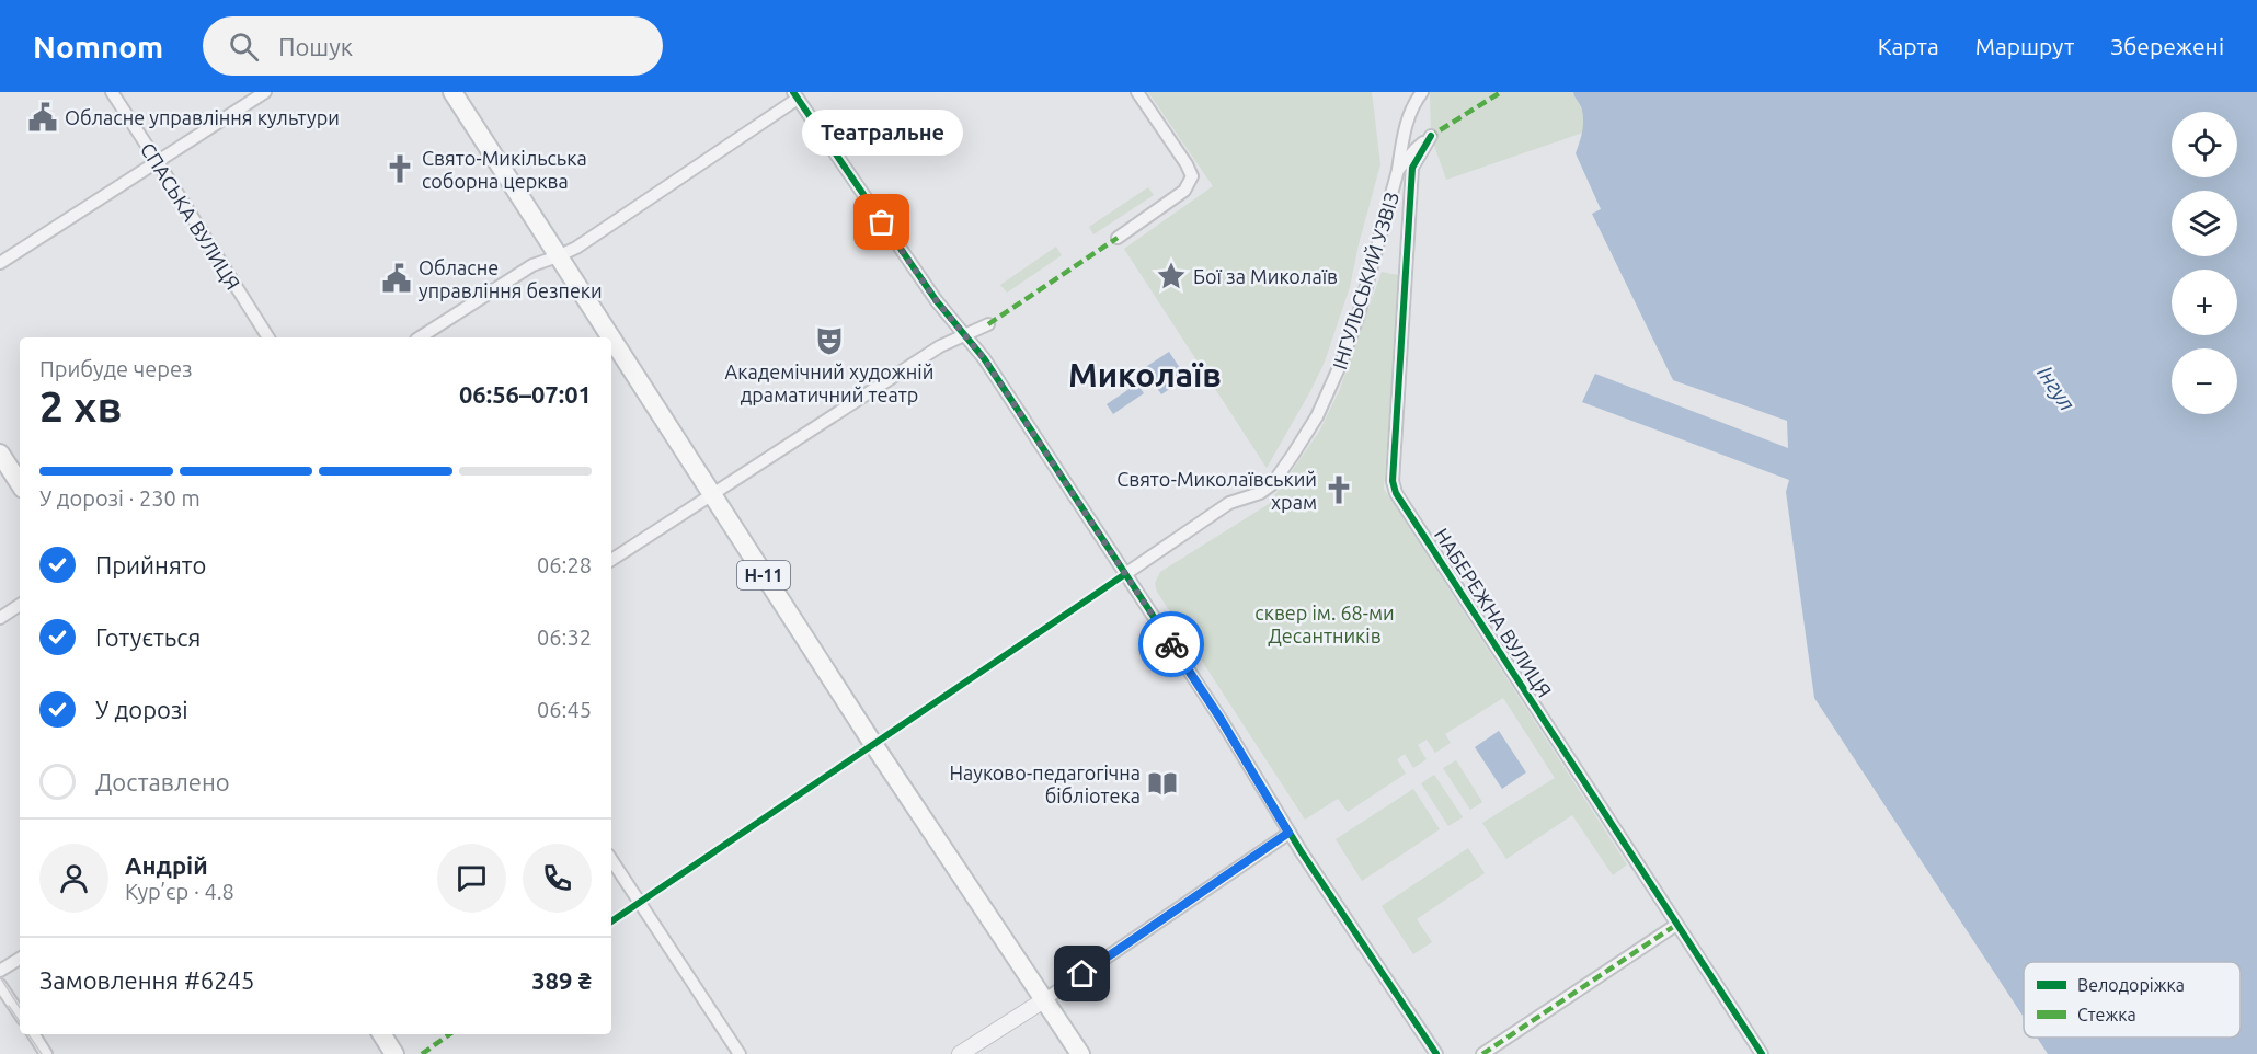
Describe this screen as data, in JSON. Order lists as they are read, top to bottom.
{
  "streets": {
    "main road": ["Н-11"],
    "street": ["СПАСЬКА ВУЛИЦЯ", "ІНГУЛЬСЬКИЙ УЗВІЗ", "НАБЕРЕЖНА ВУЛИЦЯ"]
  },
  "crossings": [
    ["ІНГУЛЬСЬКИЙ УЗВІЗ", "НАБЕРЕЖНА ВУЛИЦЯ"]
  ],
  "districts": ["Миколаїв"],
  "water": ["Інгул"],
  "parks": ["сквер ім. 68-ми Десантників"],
  "places": {
    "public building": ["Обласне управління культури", "Обласне управління безпеки"],
    "church": ["Свято-Микільська соборна церква", "Свято-Миколаївський храм"],
    "other": ["Театральне"],
    "place": ["Бої за Миколаїв"],
    "theatre": ["Академічний художній драматичний театр"],
    "library": ["Науково-педагогічна бібліотека"]
  },
  "legend": ["Велодоріжка", "Стежка"],
  "page": {
    "header": "Nomnom",
    "search": "Пошук",
    "nav": ["Карта", "Маршрут", "Збережені"],
    "bubble": "Театральне",
    "map_buttons": ["+", "−"],
    "heading": ["2 хв", "Прибуде через", "06:56–07:01"],
    "panel": [
      "Андрій",
      "Кур’єр · 4.8",
      "Замовлення #6245",
      "389 ₴"
    ],
    "bar": "У дорозі · 230 m",
    "list": [
      ["Прийнято", "06:28"],
      ["Готується", "06:32"],
      ["У дорозі", "06:45"],
      "Доставлено"
    ]
  }
}
